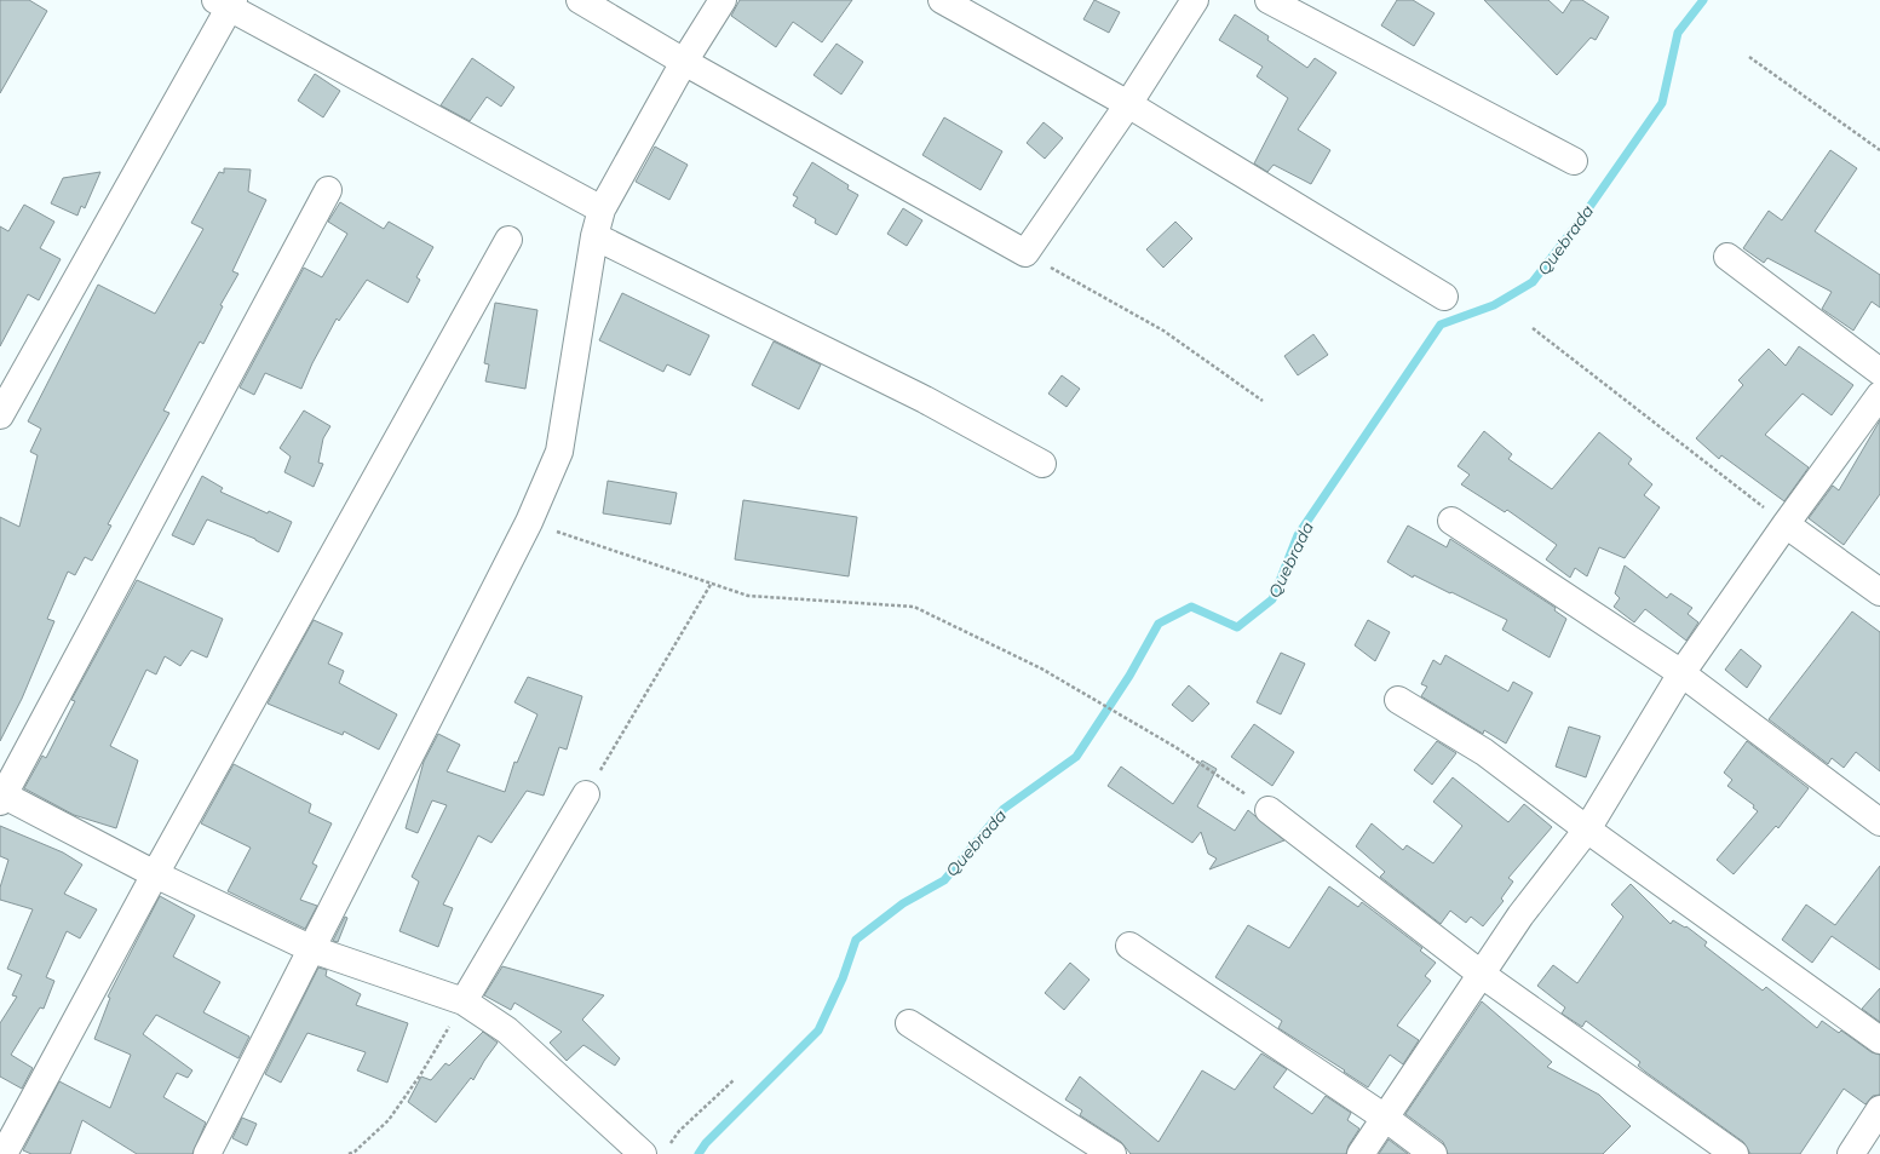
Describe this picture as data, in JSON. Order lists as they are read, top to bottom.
{
  "water": ["Quebrada"]
}
